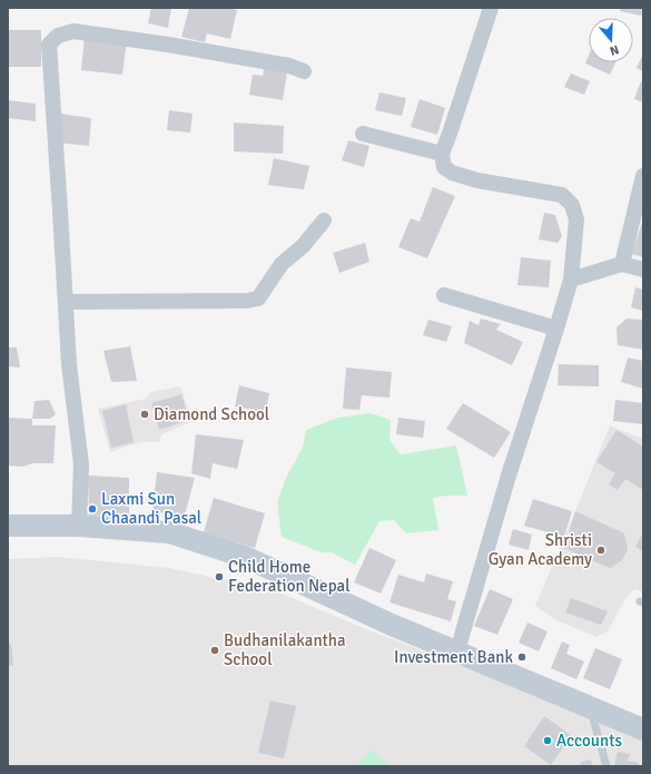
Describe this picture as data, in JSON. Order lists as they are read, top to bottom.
{
  "places": [
    "Diamond School",
    "Laxmi Sun Chaandi Pasal",
    "Shristi Gyan Academy",
    "Child Home Federation Nepal",
    "Budhanilakantha School",
    "Investment Bank",
    "Accounts"
  ],
  "north": "bottom"
}
